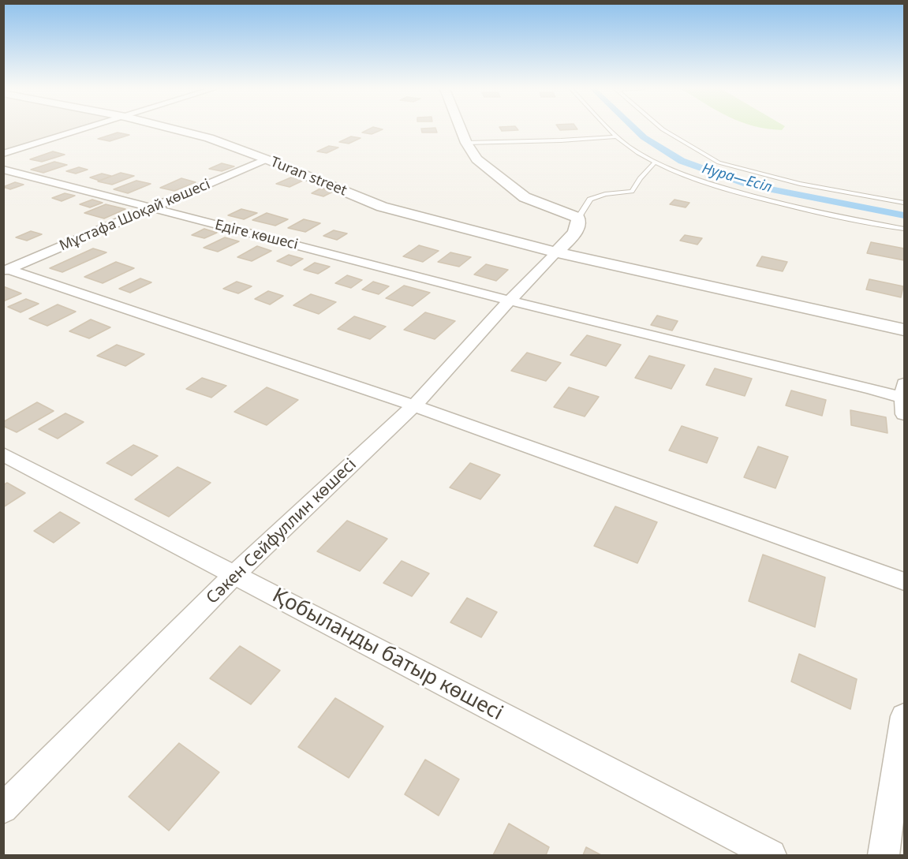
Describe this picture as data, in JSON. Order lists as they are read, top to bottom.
{
  "streets": {
    "street": [
      "Turan street",
      "Мұстафа Шоқай көшесі",
      "Едіге көшесі",
      "Сәкен Сейфуллин көшесі",
      "Қобыланды батыр көшесі"
    ]
  },
  "crossings": [
    ["Turan street", "Мұстафа Шоқай көшесі"],
    ["Turan street", "Сәкен Сейфуллин көшесі"],
    ["Мұстафа Шоқай көшесі", "Едіге көшесі"],
    ["Едіге көшесі", "Сәкен Сейфуллин көшесі"],
    ["Сәкен Сейфуллин көшесі", "Қобыланды батыр көшесі"]
  ],
  "water": ["Нура—Есіл"]
}
